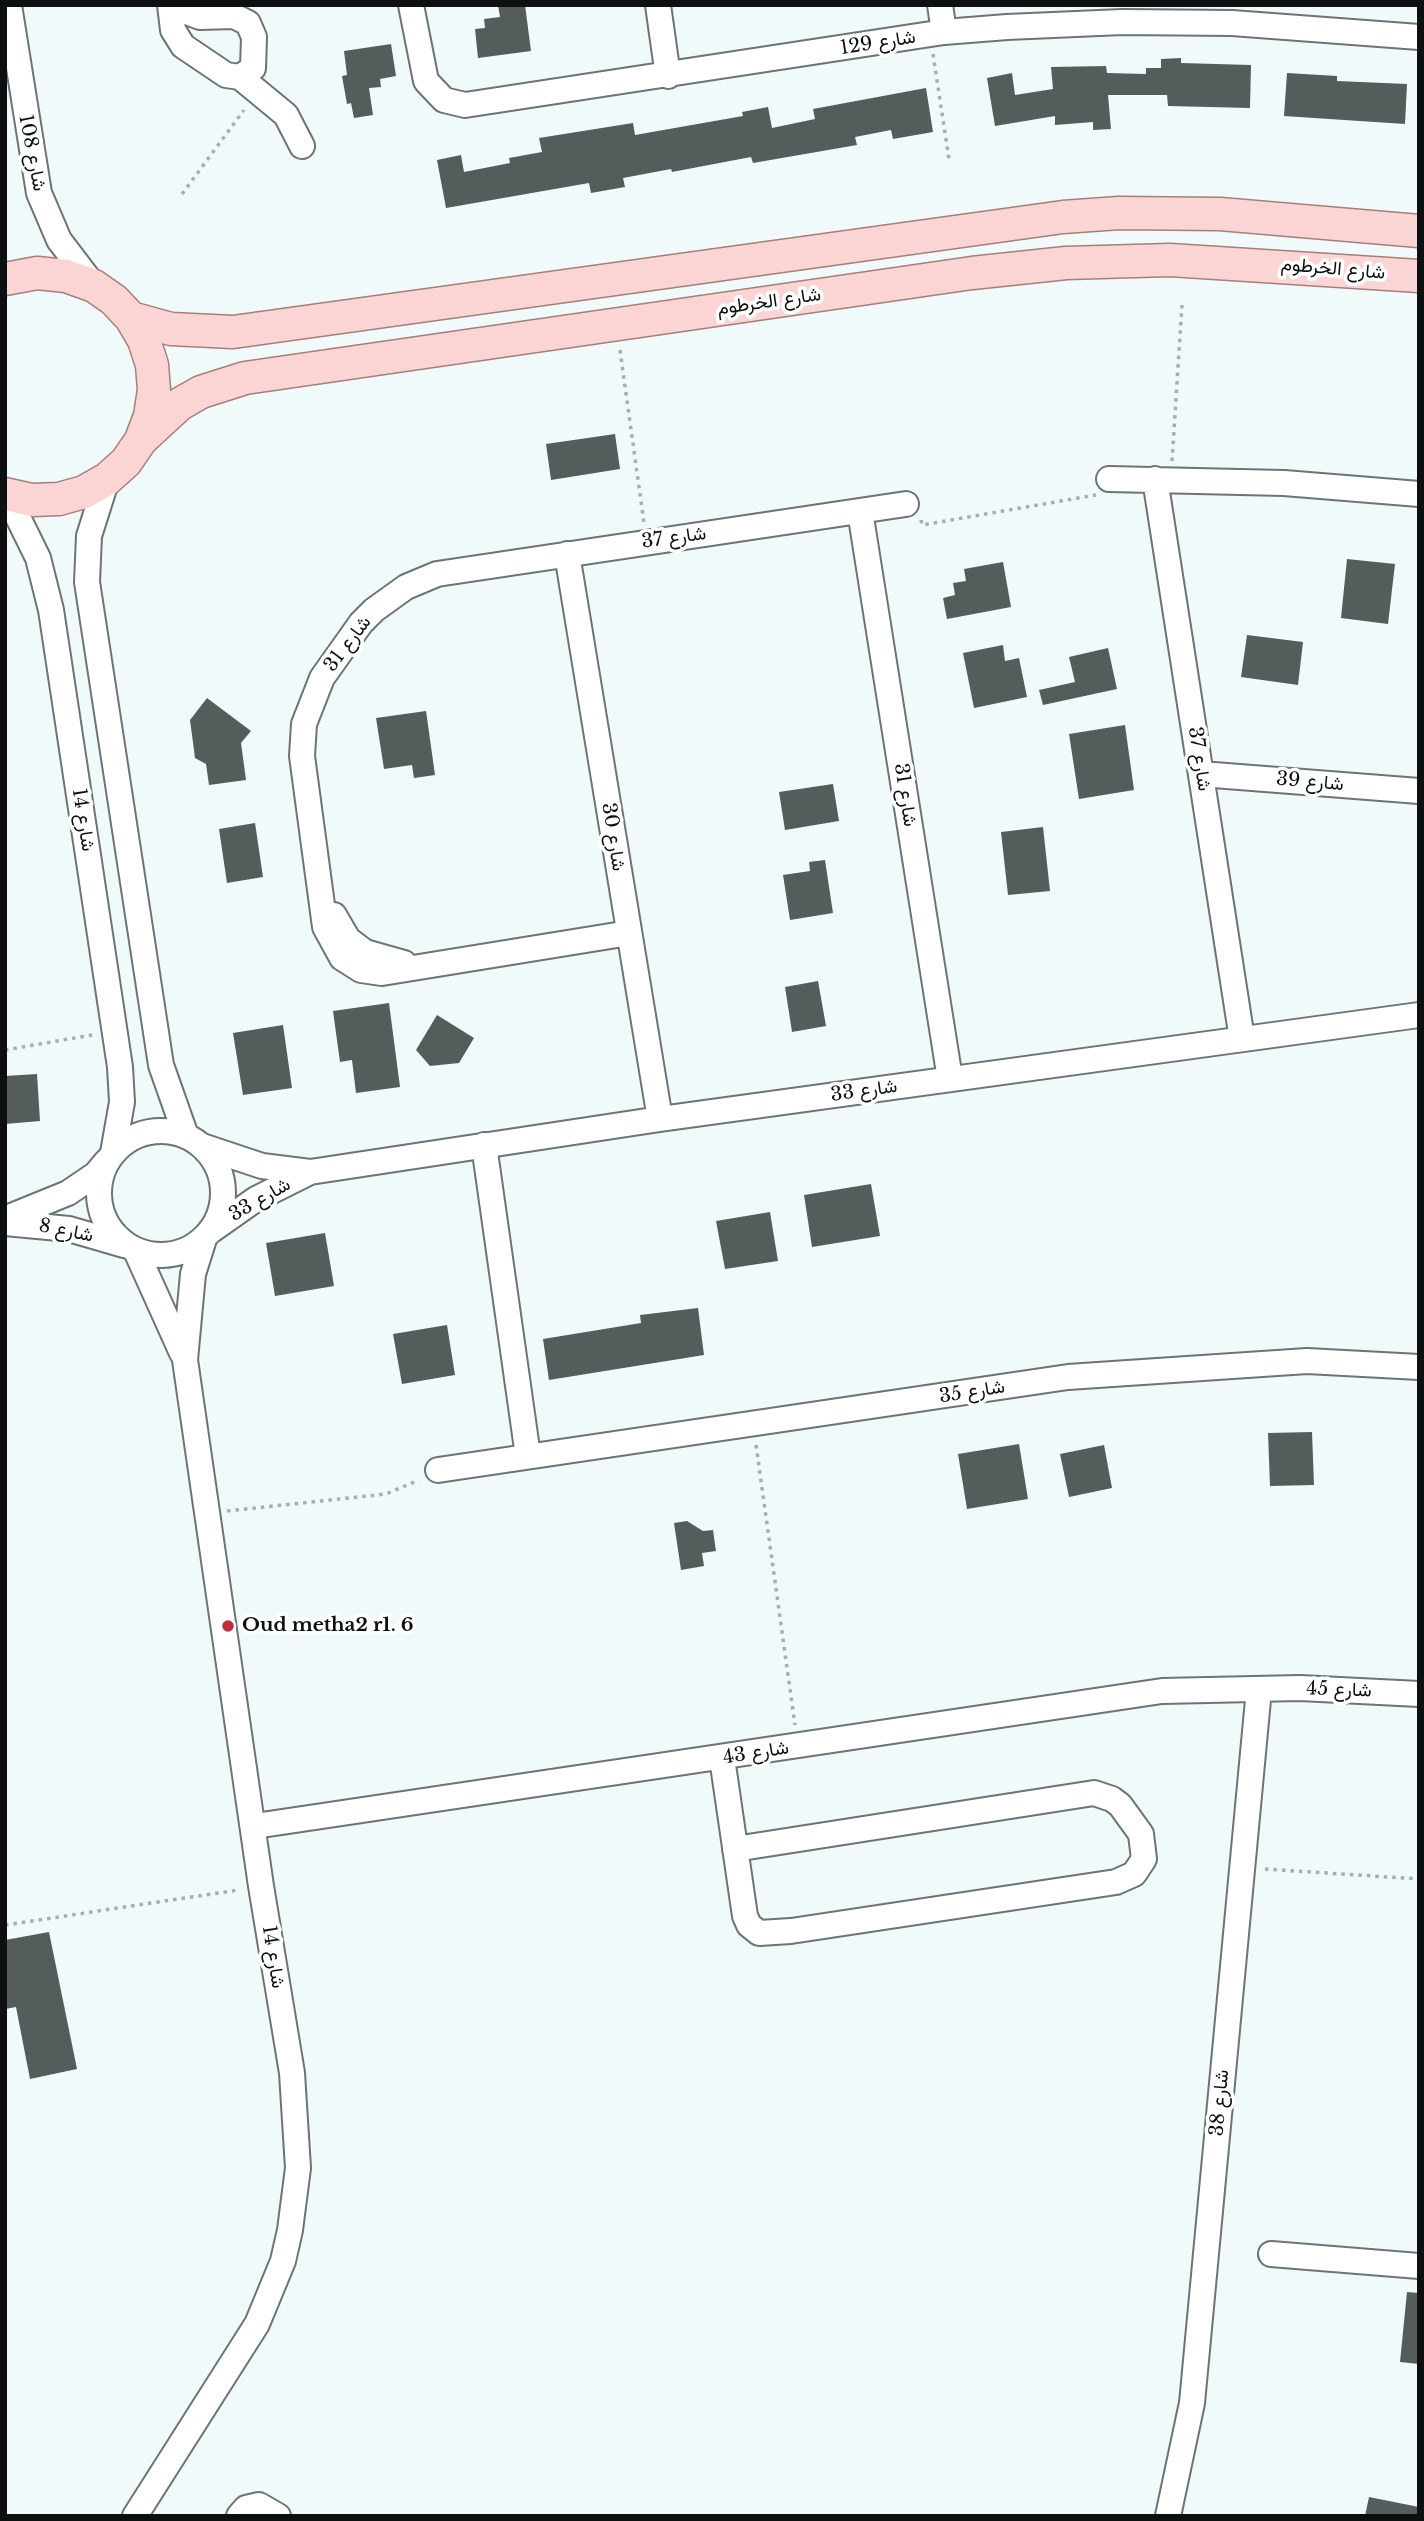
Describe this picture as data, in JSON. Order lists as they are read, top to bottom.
{
  "streets": {
    "main road": ["شارع الخرطوم"],
    "street": [
      "شارع 129",
      "شارع 108",
      "شارع 37",
      "شارع 31",
      "شارع 39",
      "شارع 14",
      "شارع 30",
      "شارع 33",
      "شارع 8",
      "شارع 35",
      "شارع 45",
      "شارع 43",
      "شارع 38"
    ]
  },
  "crossings": [
    ["شارع 37", "شارع 31"],
    ["شارع 37", "شارع 39"],
    ["شارع 37", "شارع 30"],
    ["شارع 37", "شارع 33"],
    ["شارع 31", "شارع 30"],
    ["شارع 31", "شارع 33"],
    ["شارع 14", "شارع 33"],
    ["شارع 14", "شارع 8"],
    ["شارع 14", "شارع 43"],
    ["شارع 30", "شارع 33"],
    ["شارع 33", "شارع 8"],
    ["شارع 45", "شارع 43"],
    ["شارع 45", "شارع 38"],
    ["شارع 43", "شارع 38"]
  ],
  "places": ["Oud metha2 r1. 6"]
}
